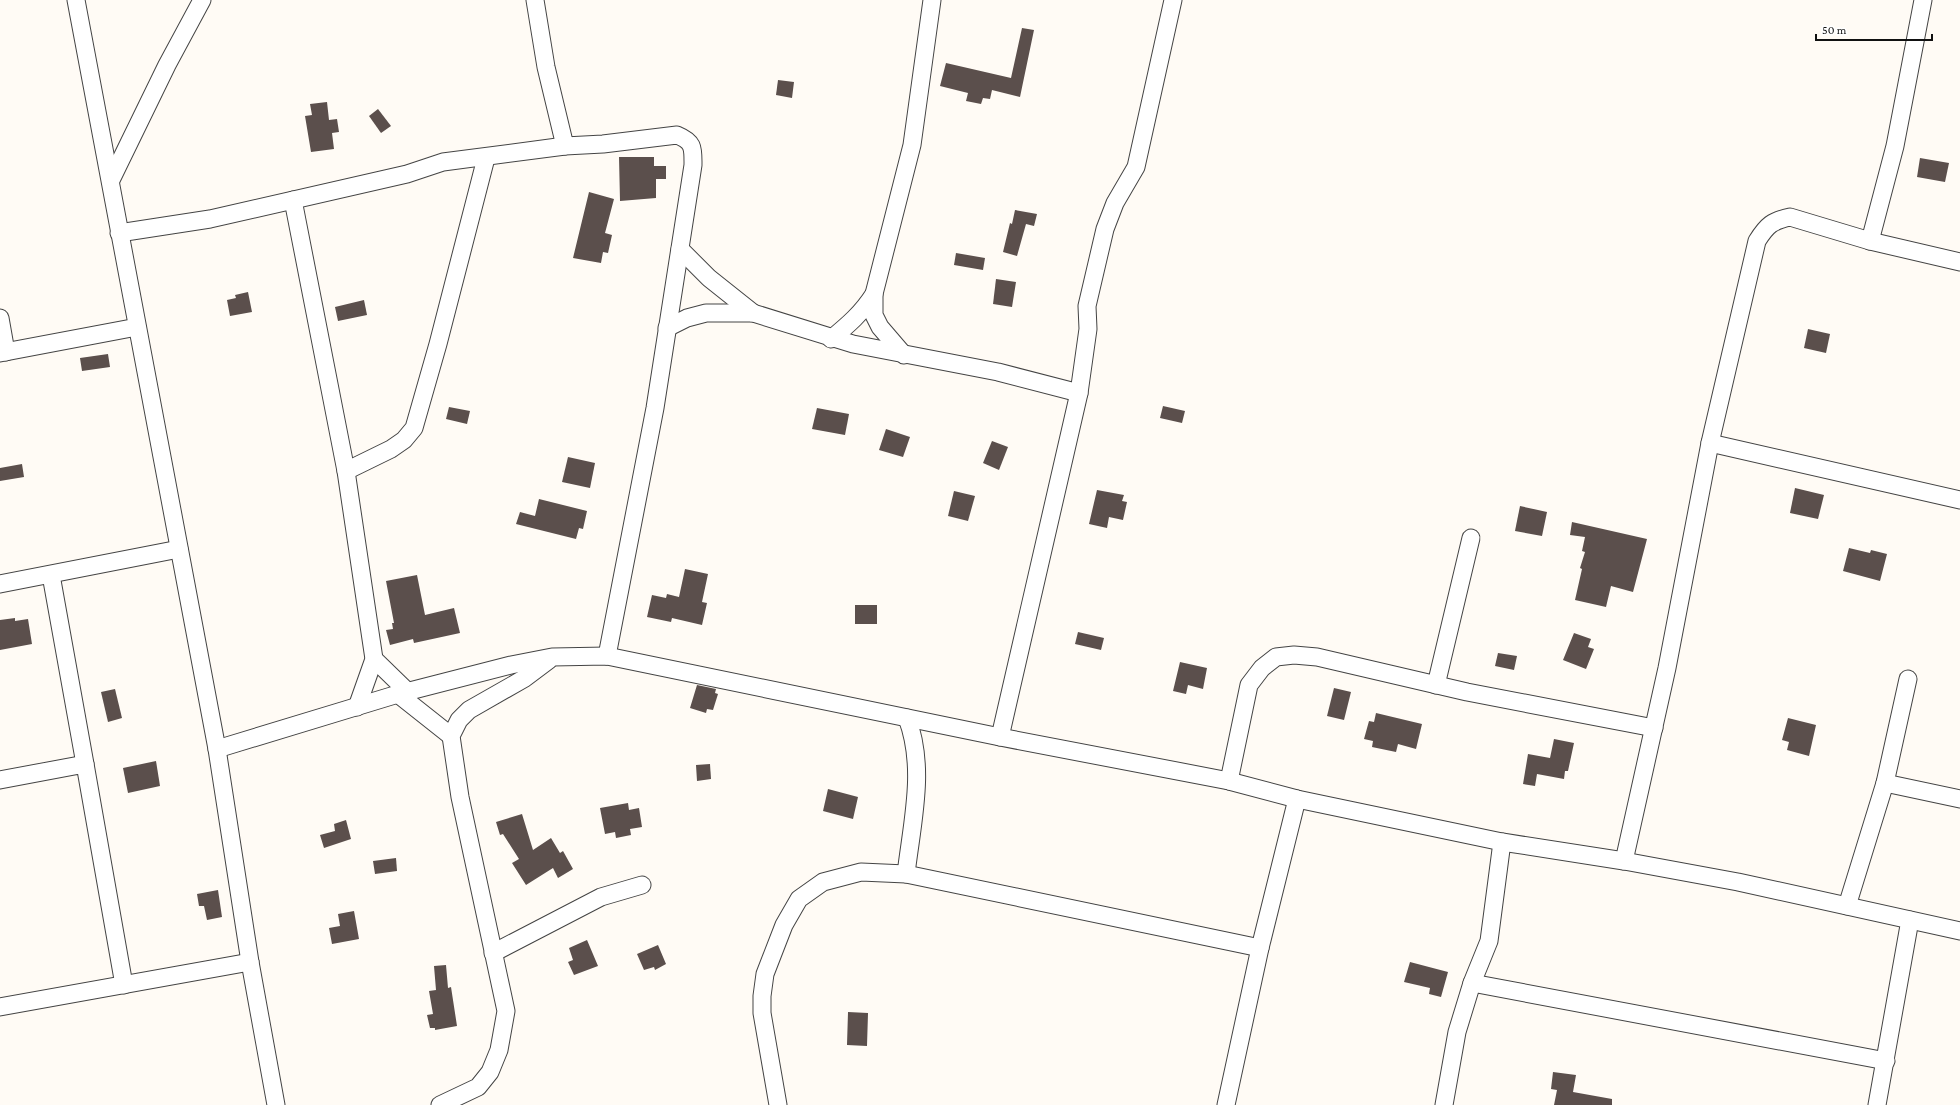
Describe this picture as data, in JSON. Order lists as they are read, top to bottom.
{
  "scale_bar": "50 m"
}
